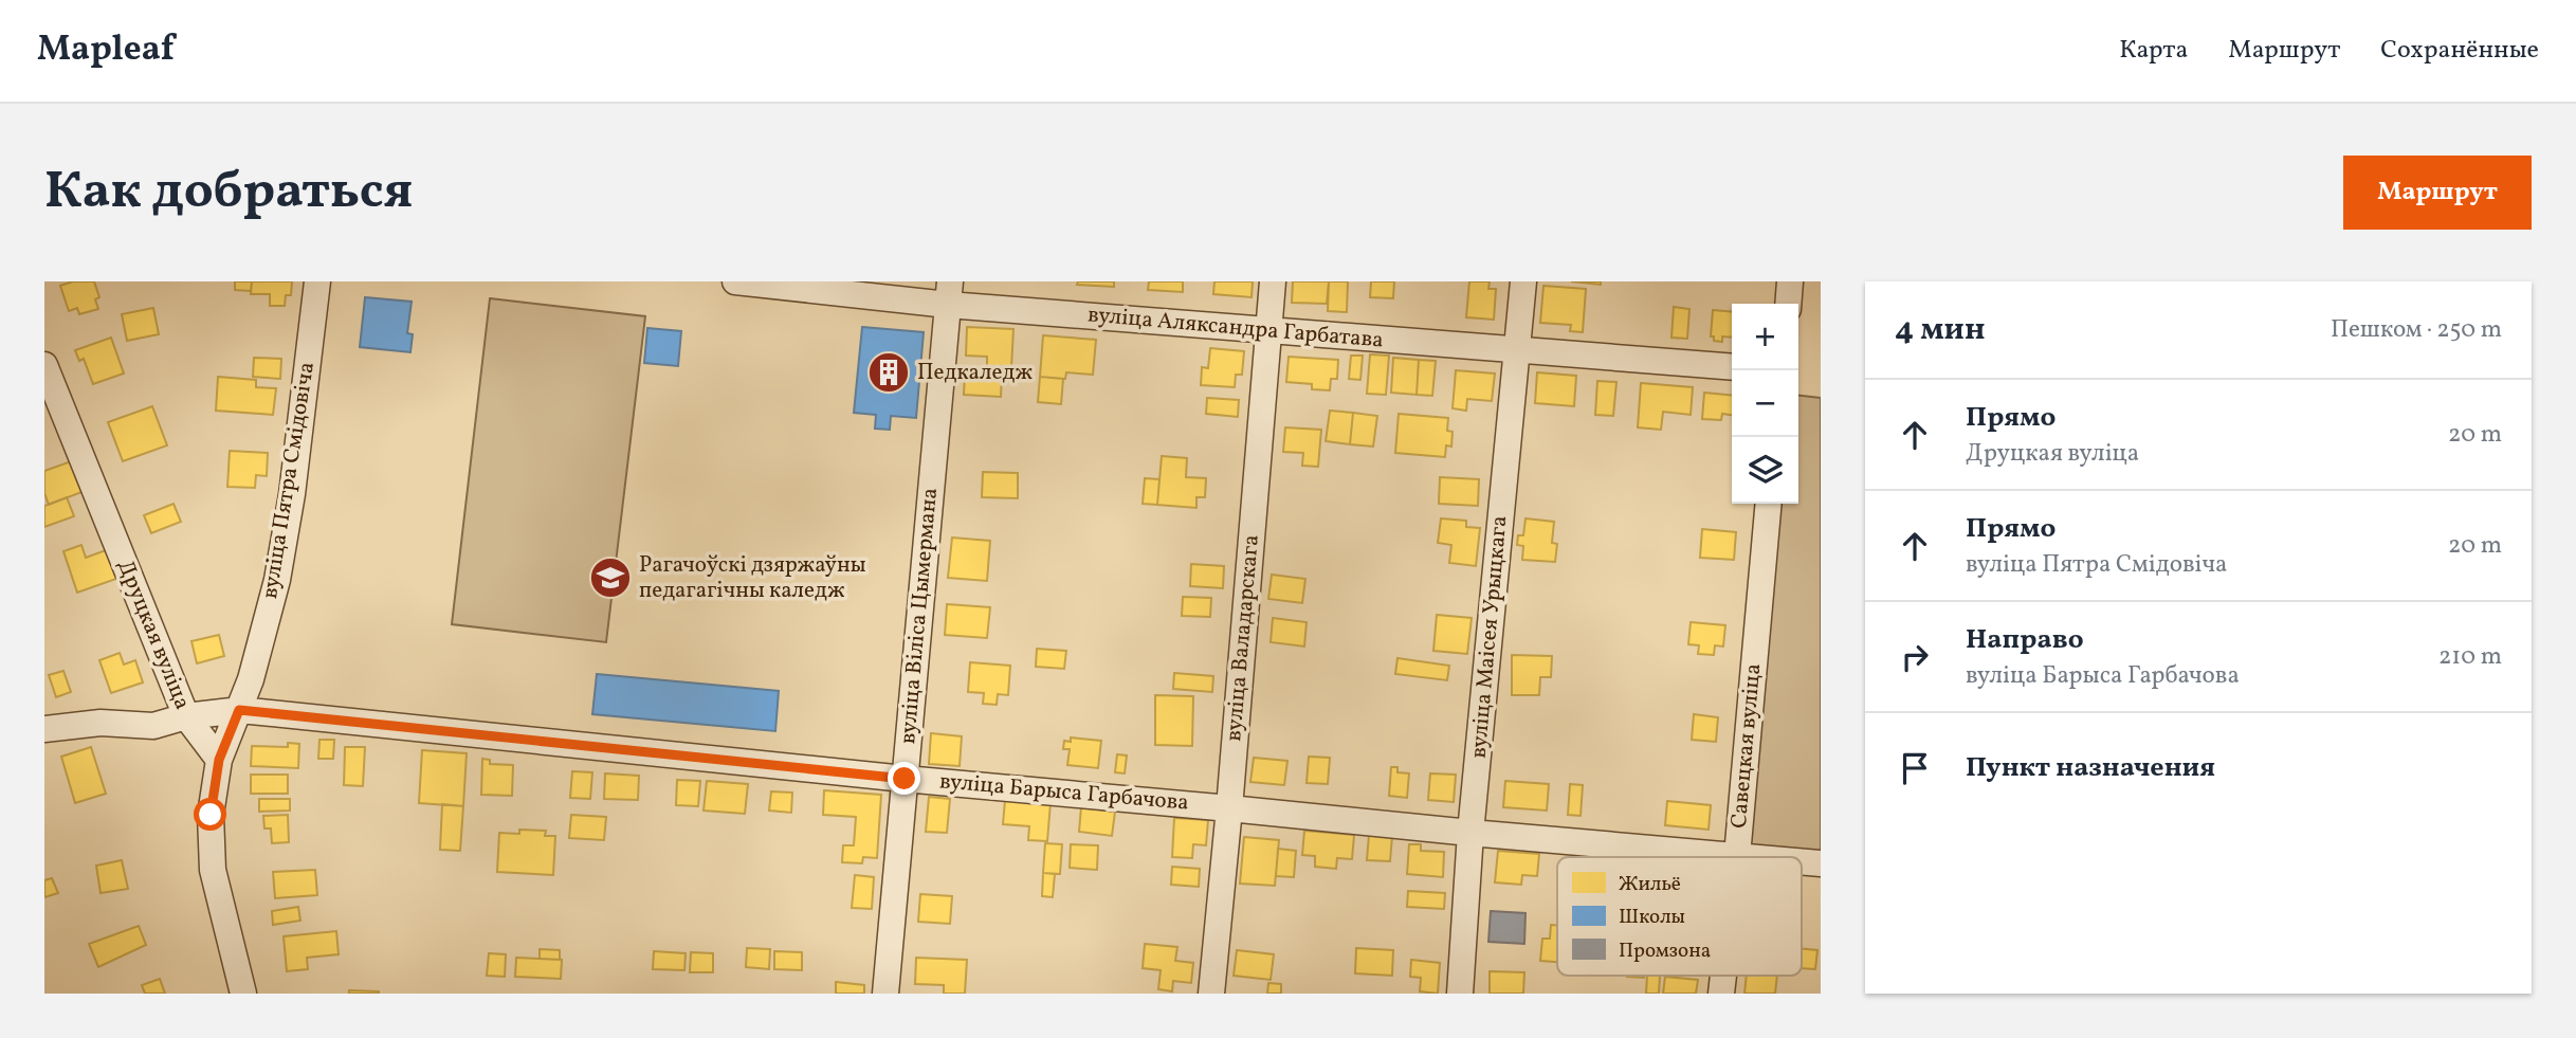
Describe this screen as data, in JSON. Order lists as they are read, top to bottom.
{
  "streets": {
    "street": [
      "вуліца Аляксандра Гарбатава",
      "вуліца Пятра Смідовіча",
      "вуліца Віліса Цымермана",
      "Друцкая вуліца",
      "вуліца Маісея Урыцкага",
      "вуліца Валадарскага",
      "Савецкая вуліца",
      "вуліца Барыса Гарбачова"
    ]
  },
  "crossings": [
    ["вуліца Аляксандра Гарбатава", "вуліца Віліса Цымермана"],
    ["вуліца Аляксандра Гарбатава", "вуліца Маісея Урыцкага"],
    ["вуліца Аляксандра Гарбатава", "вуліца Валадарскага"],
    ["вуліца Пятра Смідовіча", "Друцкая вуліца"],
    ["вуліца Пятра Смідовіча", "вуліца Барыса Гарбачова"],
    ["вуліца Віліса Цымермана", "вуліца Барыса Гарбачова"],
    ["Друцкая вуліца", "вуліца Барыса Гарбачова"],
    ["вуліца Маісея Урыцкага", "вуліца Барыса Гарбачова"],
    ["вуліца Валадарскага", "вуліца Барыса Гарбачова"],
    ["Савецкая вуліца", "вуліца Барыса Гарбачова"]
  ],
  "places": {
    "building": ["Педкаледж"],
    "school or university": ["Рагачоўскі дзяржаўны педагагічны каледж"]
  },
  "legend": ["Жильё", "Школы", "Промзона"],
  "page": {
    "header": "Mapleaf",
    "nav": ["Карта", "Маршрут", "Сохранённые"],
    "buttons": "Маршрут",
    "title": "Как добраться",
    "heading": ["4 мин", "Пешком · 250 m"],
    "map_buttons": ["+", "−"],
    "list": [
      ["Прямо", "Друцкая вуліца", "20 m"],
      ["Прямо", "вуліца Пятра Смідовіча", "20 m"],
      ["Направо", "вуліца Барыса Гарбачова", "210 m"],
      "Пункт назначения"
    ]
  }
}
